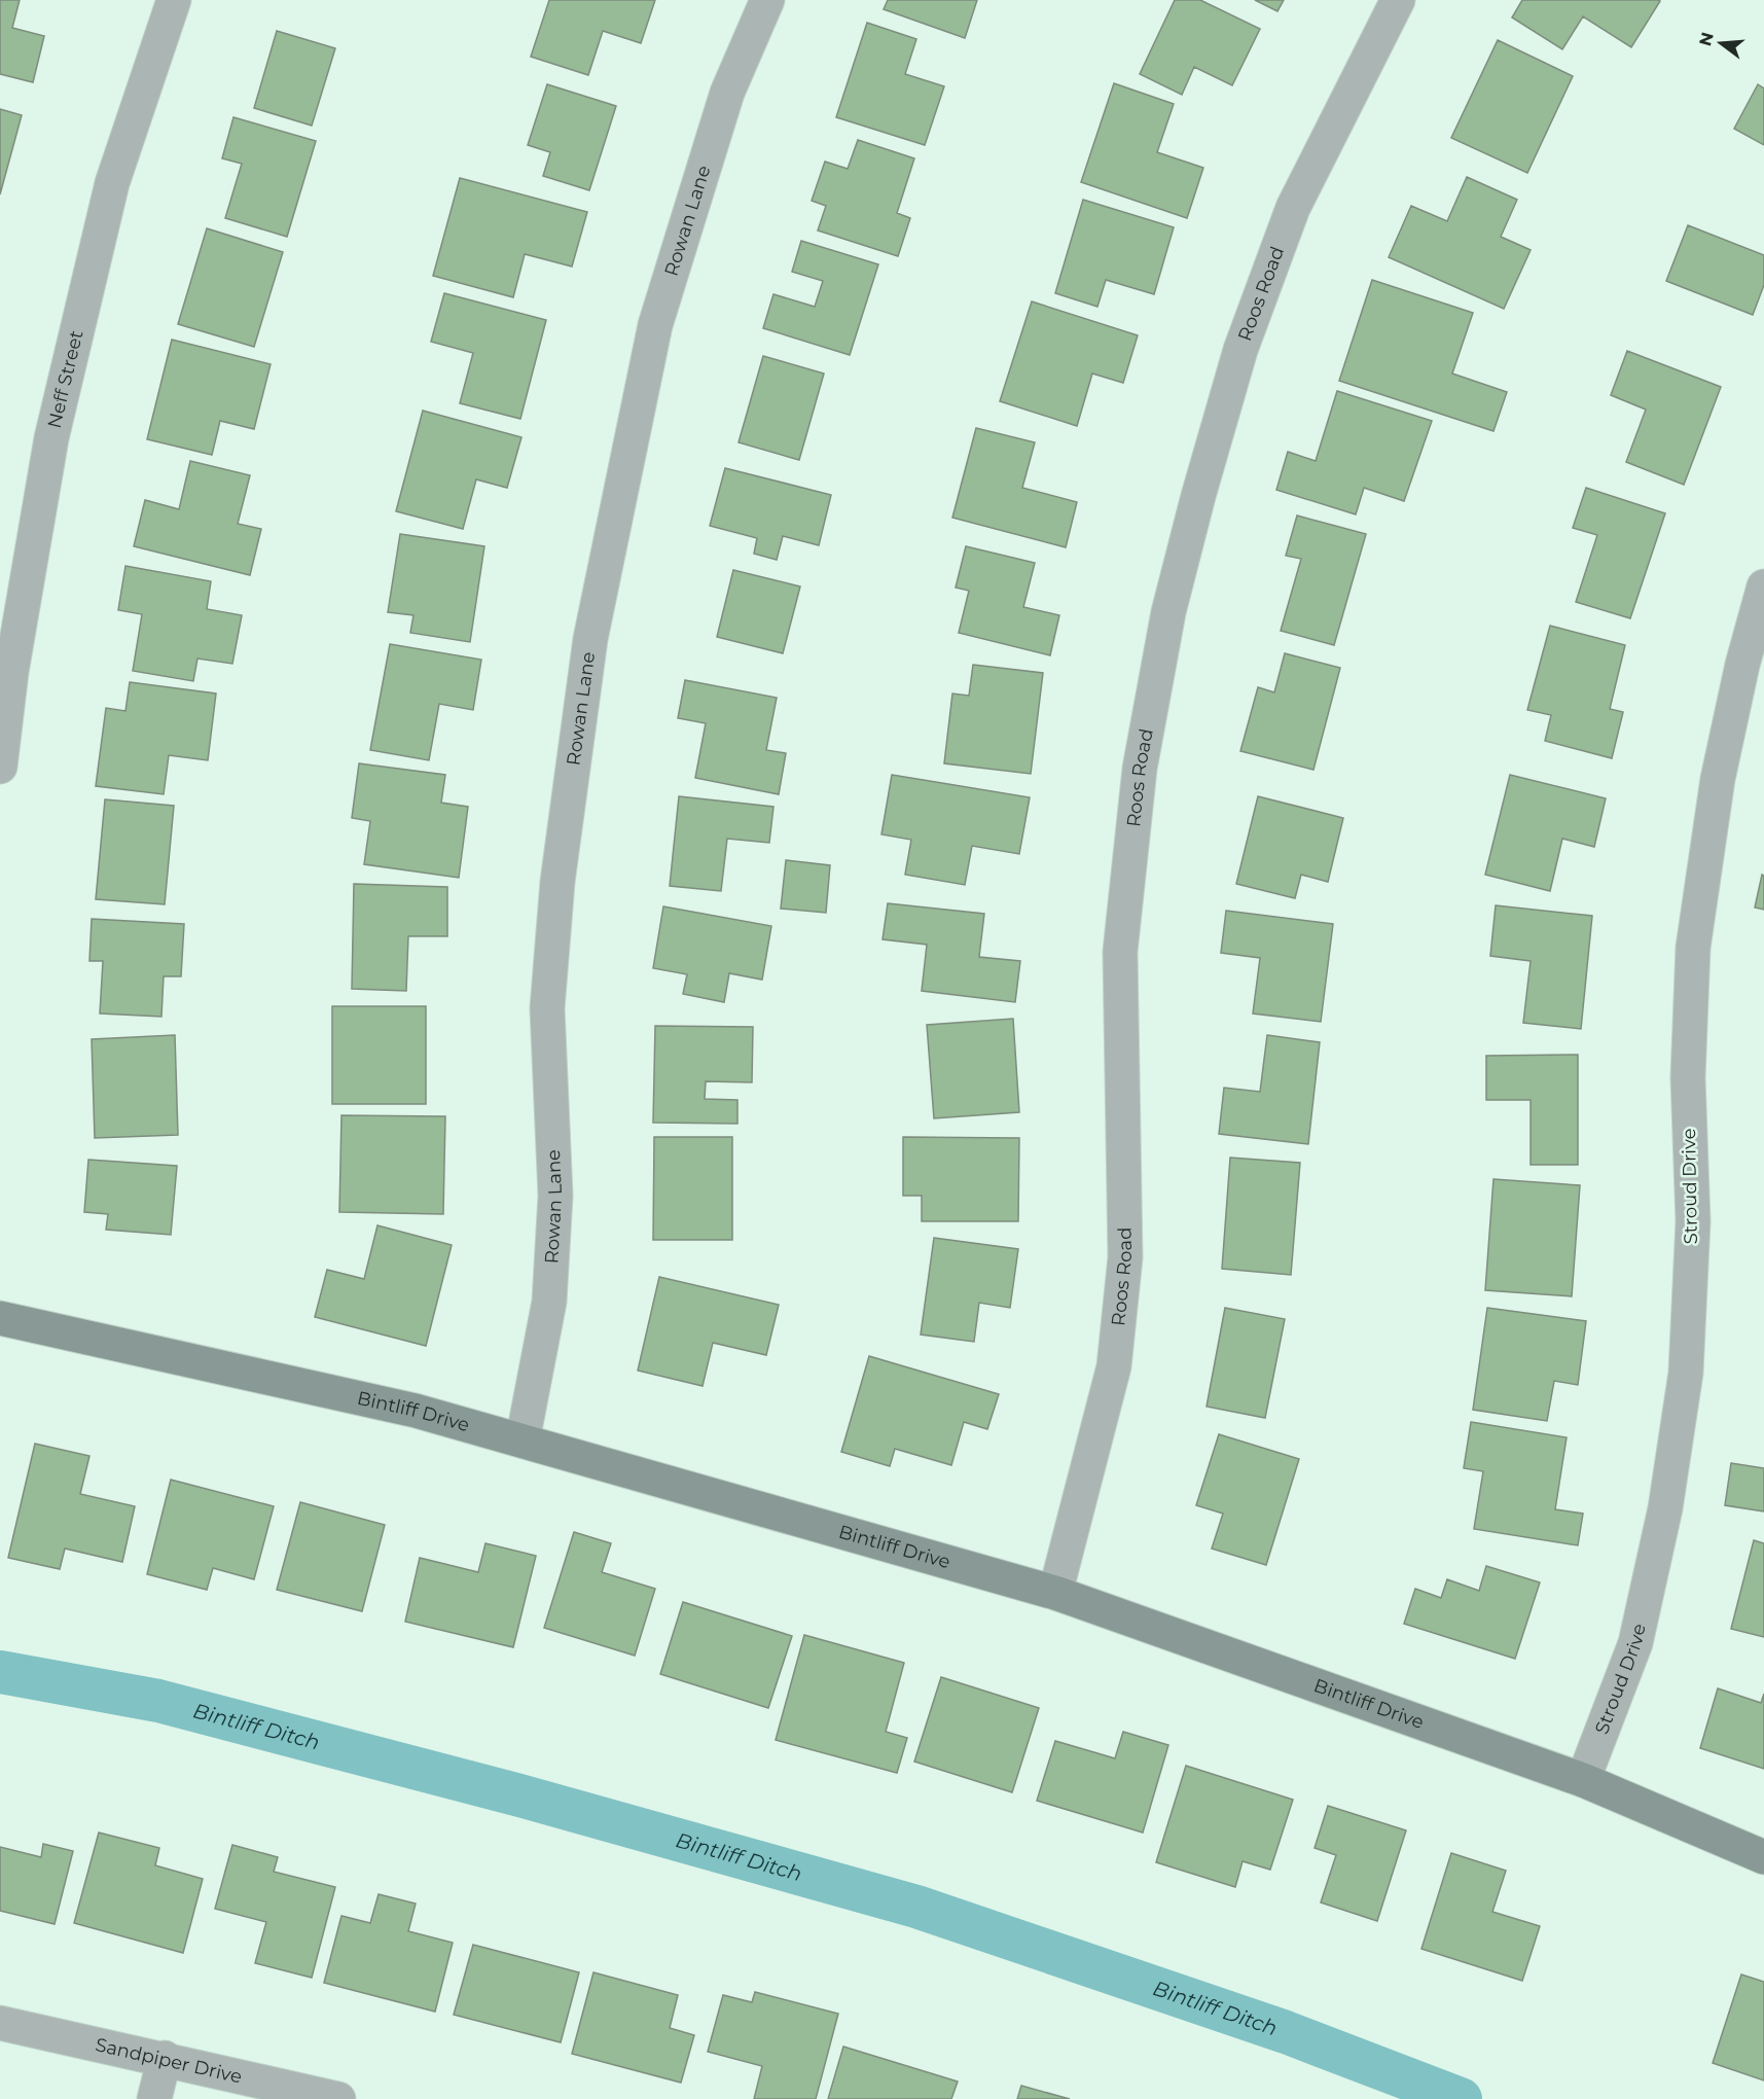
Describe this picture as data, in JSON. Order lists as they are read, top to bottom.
{
  "streets": {
    "street": [
      "Rowan Lane",
      "Roos Road",
      "Neff Street",
      "Stroud Drive",
      "Bintliff Drive",
      "Sandpiper Drive"
    ]
  },
  "crossings": [
    ["Rowan Lane", "Bintliff Drive"],
    ["Roos Road", "Bintliff Drive"],
    ["Stroud Drive", "Bintliff Drive"]
  ],
  "water": ["Bintliff Ditch"],
  "north": "left"
}
